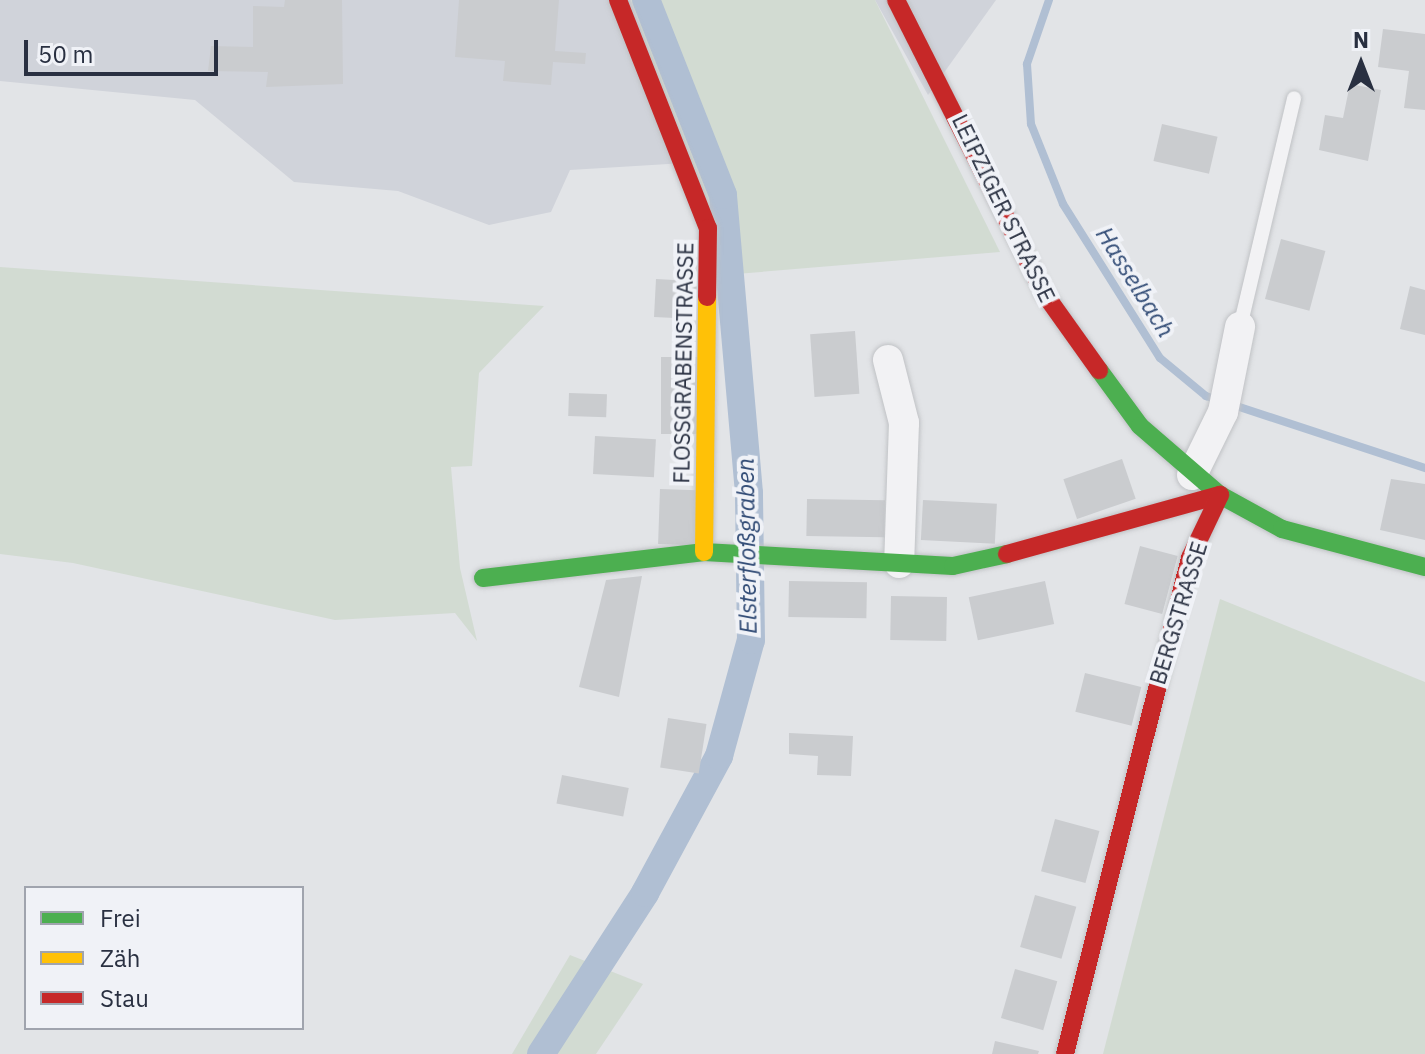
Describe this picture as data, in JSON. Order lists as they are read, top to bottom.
{
  "streets": {
    "street": ["LEIPZIGER STRASSE", "FLOSSGRABENSTRASSE", "BERGSTRASSE"]
  },
  "crossings": [
    ["LEIPZIGER STRASSE", "BERGSTRASSE"],
    ["FLOSSGRABENSTRASSE", "BERGSTRASSE"]
  ],
  "water": ["Hasselbach", "Elsterfloßgraben"],
  "legend": ["Frei", "Zäh", "Stau"],
  "scale_bar": "50 m",
  "north": "top"
}
